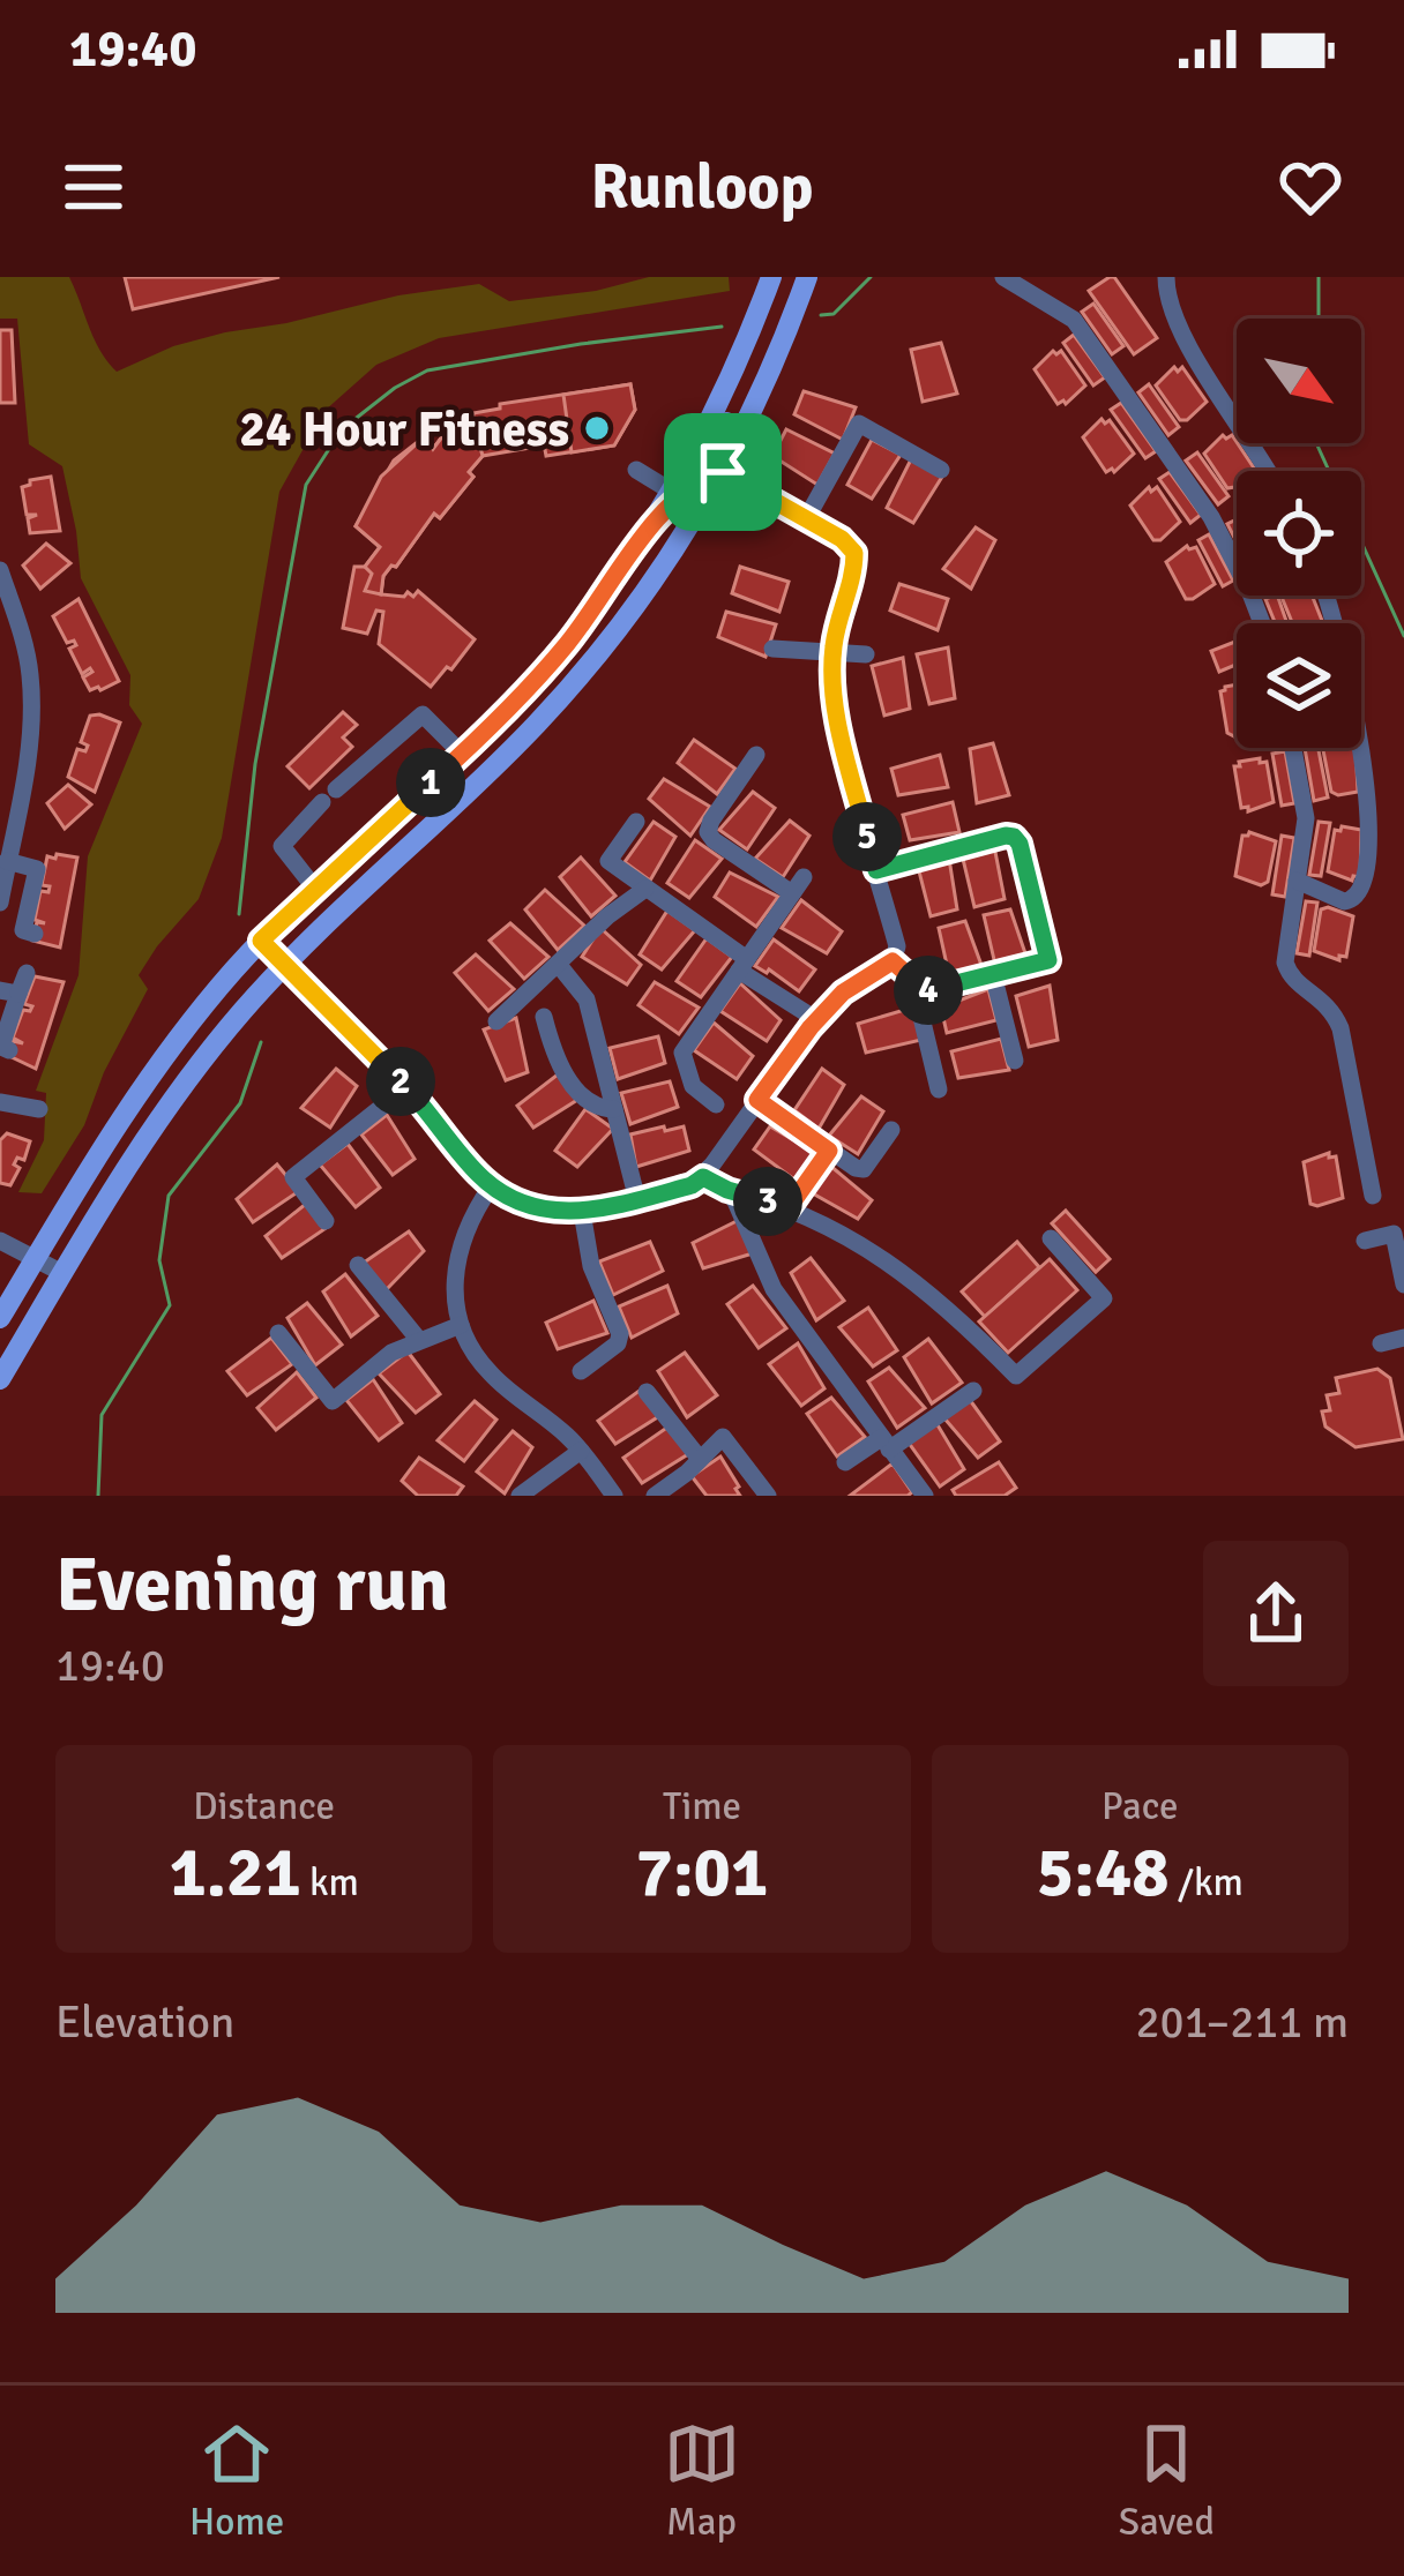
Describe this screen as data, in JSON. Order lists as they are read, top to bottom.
{
  "places": ["24 Hour Fitness"],
  "north": "bottom right",
  "page": {
    "status": "19:40",
    "header": "Runloop",
    "pins": [
      "1",
      "5",
      "4",
      "2",
      "3"
    ],
    "heading": ["Evening run", "19:40"],
    "stats": [
      ["Distance", "1.21 km"],
      ["Time", "7:01"],
      ["Pace", "5:48 /km"]
    ],
    "chart": ["Elevation", "201–211 m"],
    "tabs": ["Home", "Map", "Saved"]
  }
}
